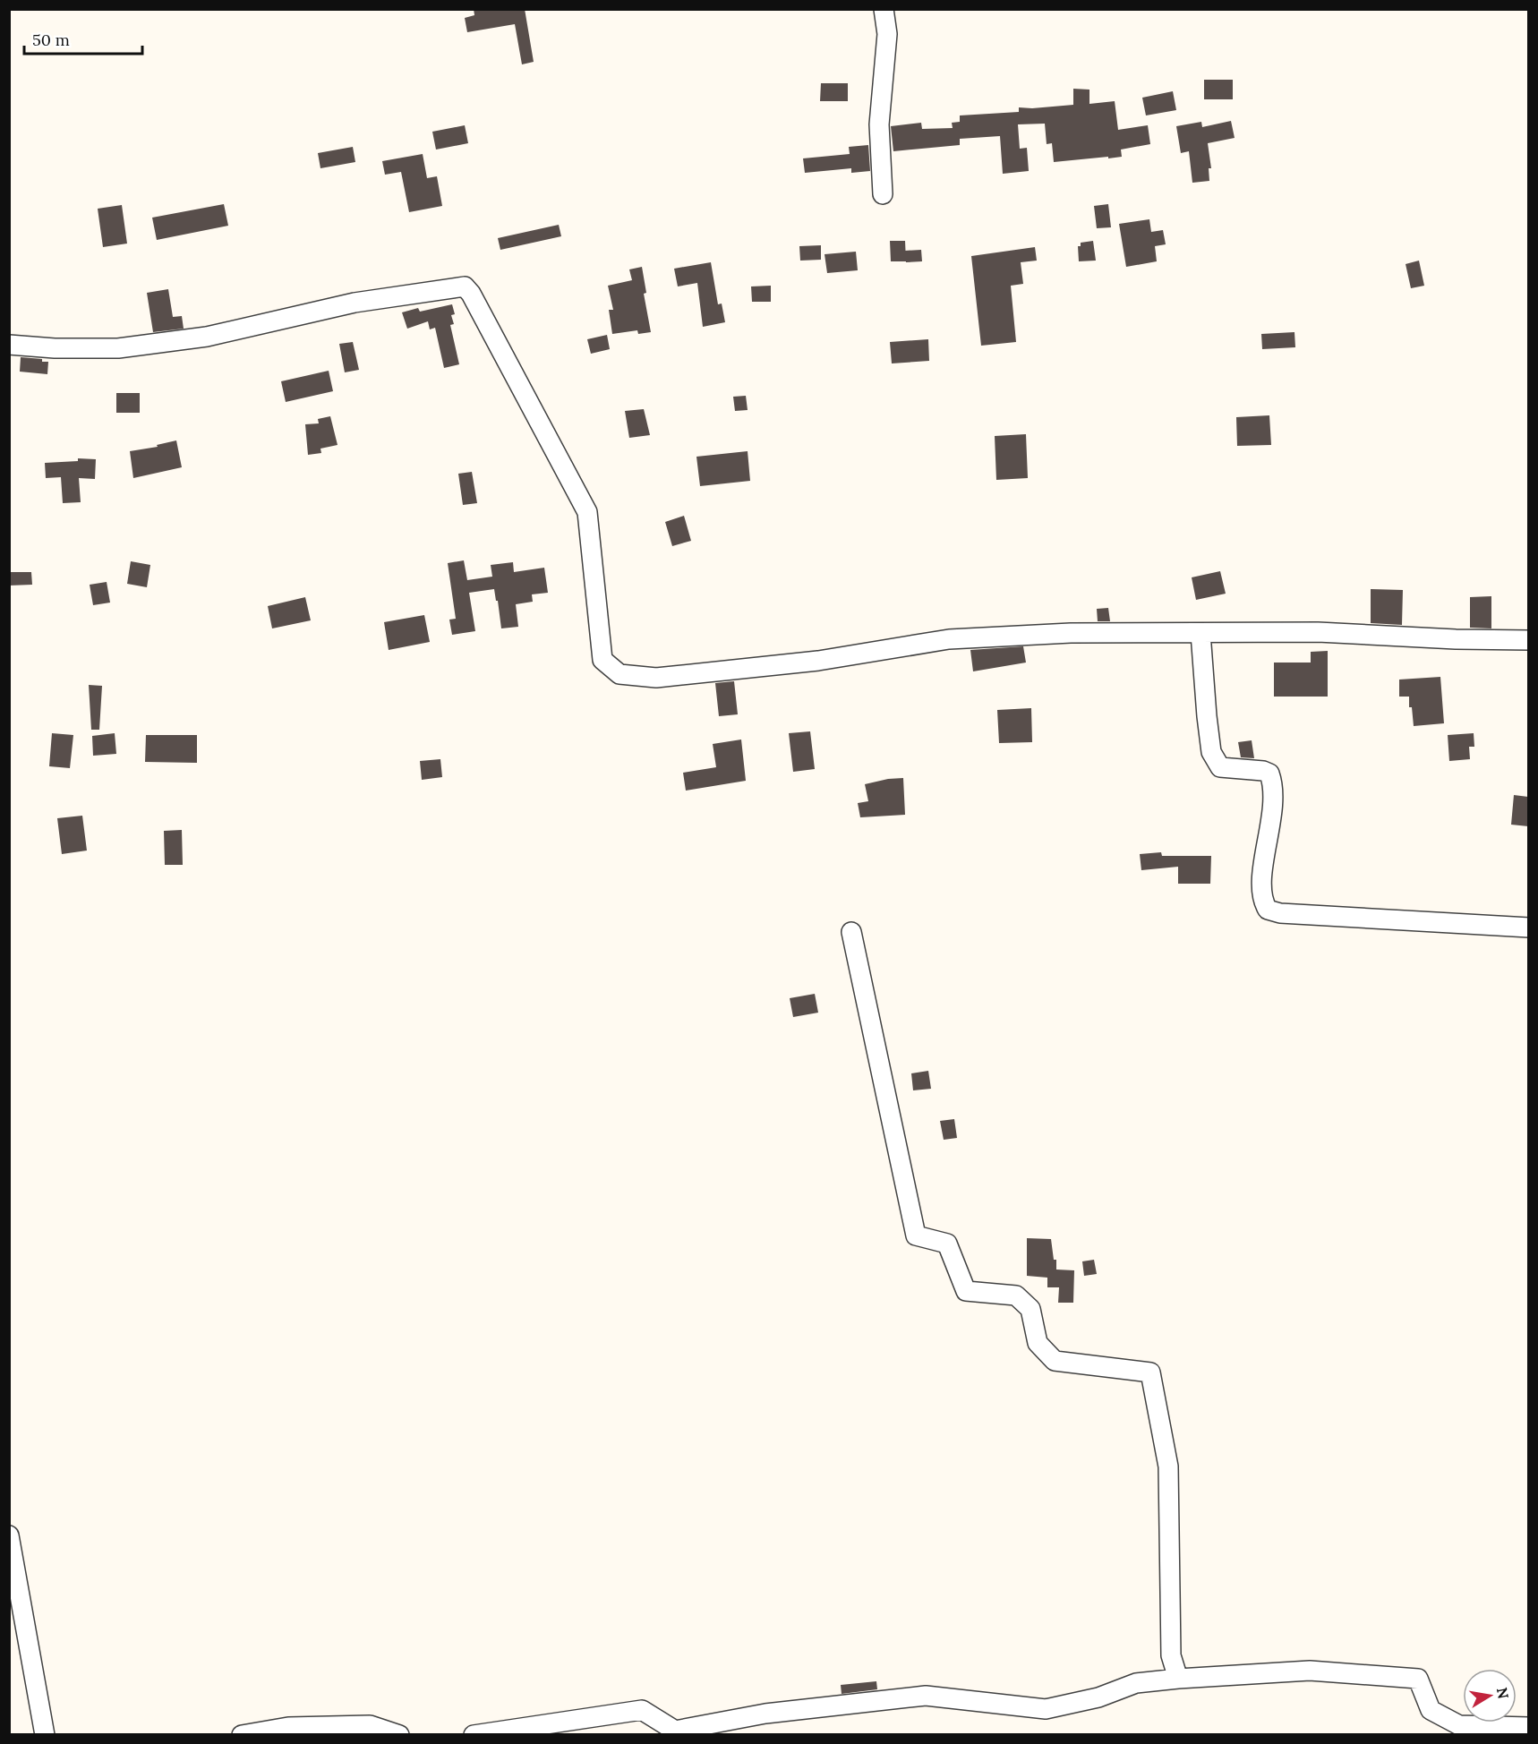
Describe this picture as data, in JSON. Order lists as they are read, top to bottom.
{
  "scale_bar": "50 m",
  "north": "right"
}
